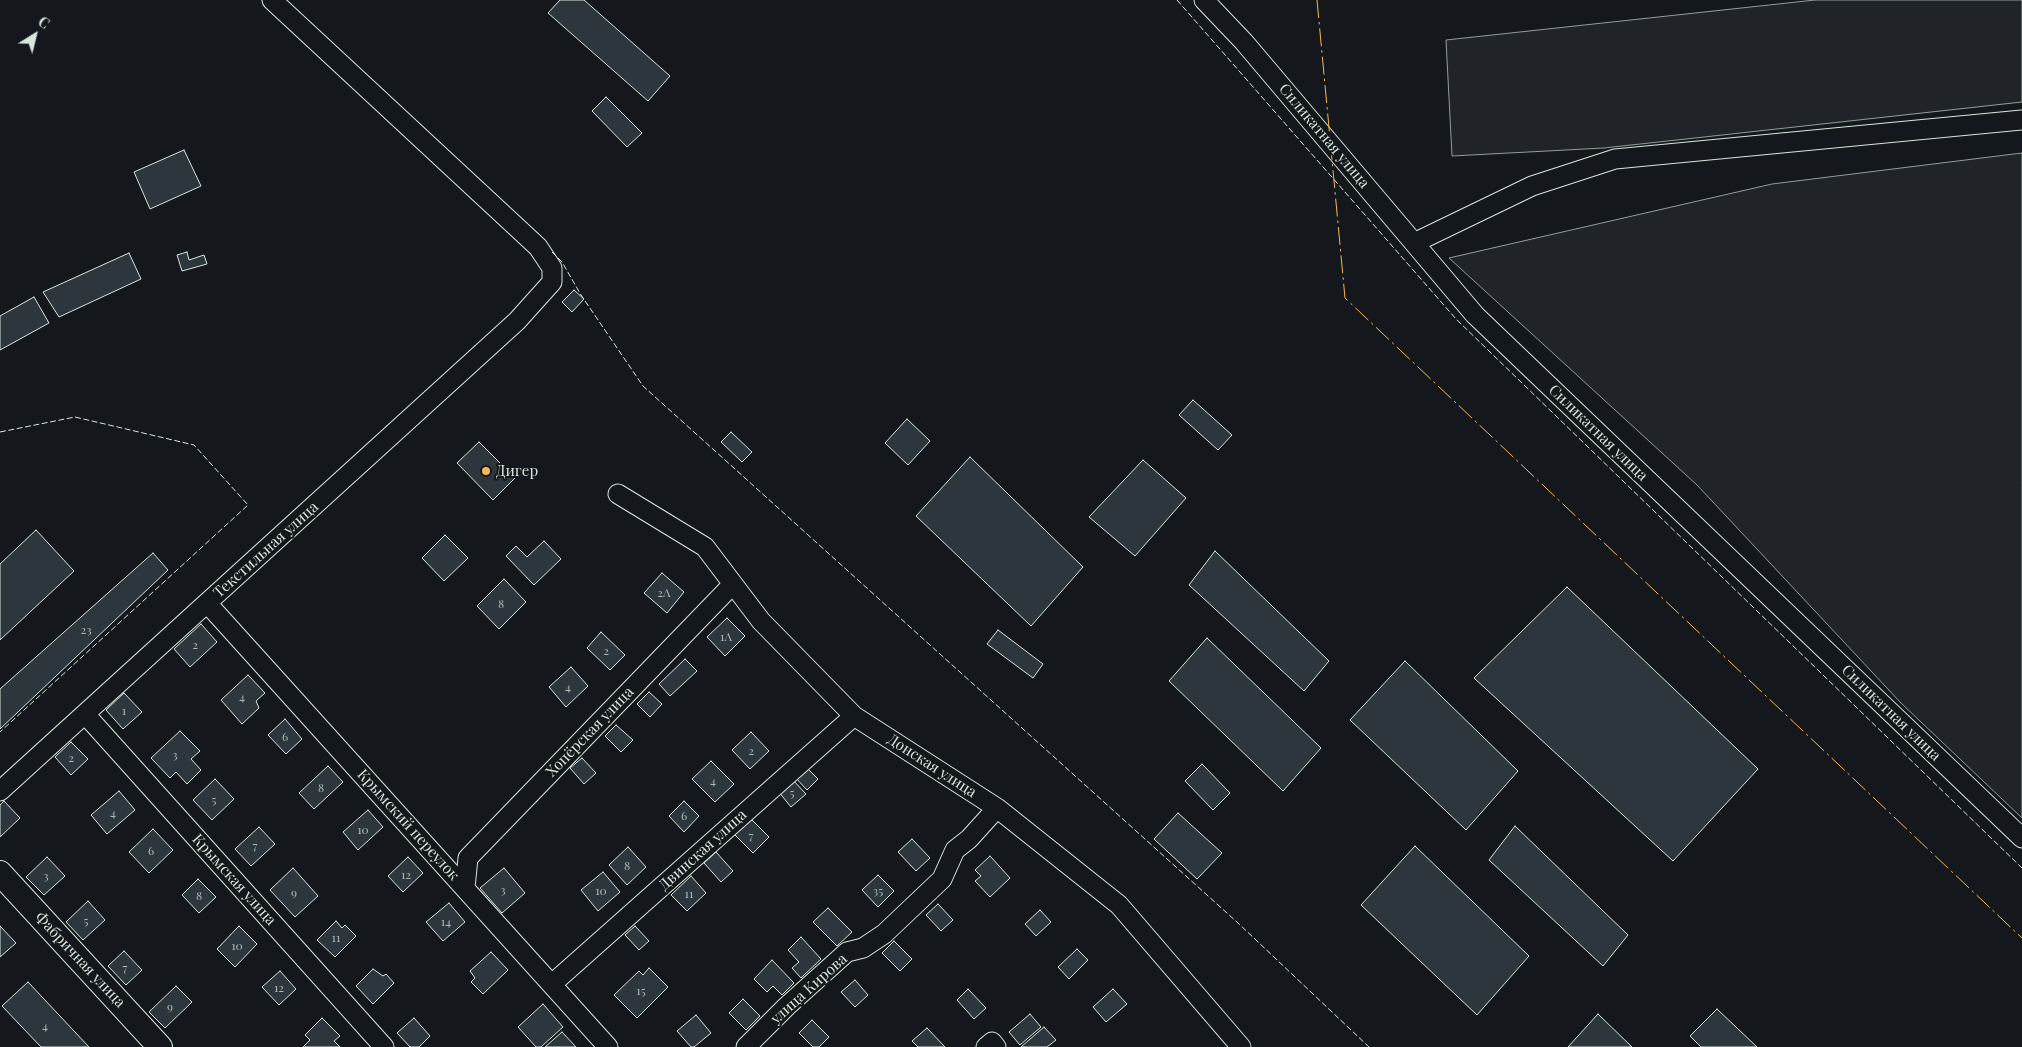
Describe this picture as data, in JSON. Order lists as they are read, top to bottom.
{
  "streets": {
    "main road": ["Фабричная улица"],
    "street": [
      "Силикатная улица",
      "Текстильная улица",
      "Хопёрская улица",
      "Донская улица",
      "Крымский переулок",
      "Двинская улица",
      "Крымская улица",
      "улица Кирова"
    ]
  },
  "crossings": [
    ["Текстильная улица", "Крымский переулок"],
    ["Текстильная улица", "Крымская улица"],
    ["Хопёрская улица", "Донская улица"],
    ["Хопёрская улица", "Крымский переулок"],
    ["Донская улица", "Двинская улица"],
    ["Донская улица", "улица Кирова"],
    ["Крымский переулок", "Двинская улица"]
  ],
  "places": ["Дигер"],
  "house_numbers": [
    "2А",
    "8",
    "23",
    "1А",
    "2",
    "2",
    "4",
    "4",
    "1",
    "6",
    "2",
    "3",
    "2",
    "4",
    "8",
    "5",
    "5",
    "4",
    "6",
    "10",
    "7",
    "7",
    "6",
    "8",
    "12",
    "3",
    "3",
    "10",
    "35",
    "9",
    "11",
    "8",
    "5",
    "14",
    "11",
    "10",
    "7",
    "12",
    "15",
    "9",
    "4"
  ],
  "north": "top right"
}
